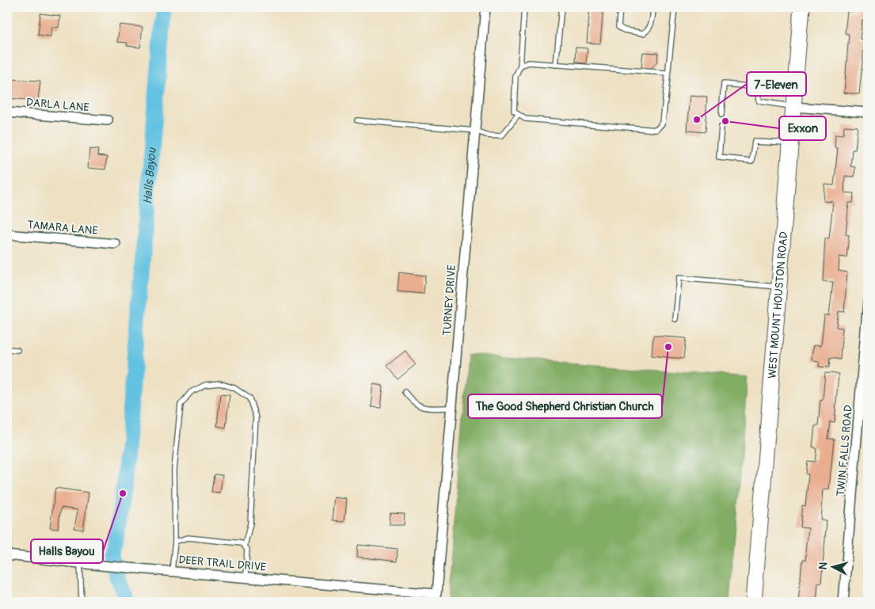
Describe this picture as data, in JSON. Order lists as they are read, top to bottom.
{
  "streets": {
    "main road": ["WEST MOUNT HOUSTON ROAD"],
    "street": [
      "DARLA LANE",
      "TAMARA LANE",
      "TURNEY DRIVE",
      "TWIN FALLS ROAD",
      "DEER TRAIL DRIVE"
    ]
  },
  "crossings": [
    ["TURNEY DRIVE", "DEER TRAIL DRIVE"]
  ],
  "water": ["Halls Bayou"],
  "places": [
    "7-Eleven",
    "Exxon",
    "The Good Shepherd Christian Church",
    "Halls Bayou"
  ],
  "north": "left"
}
